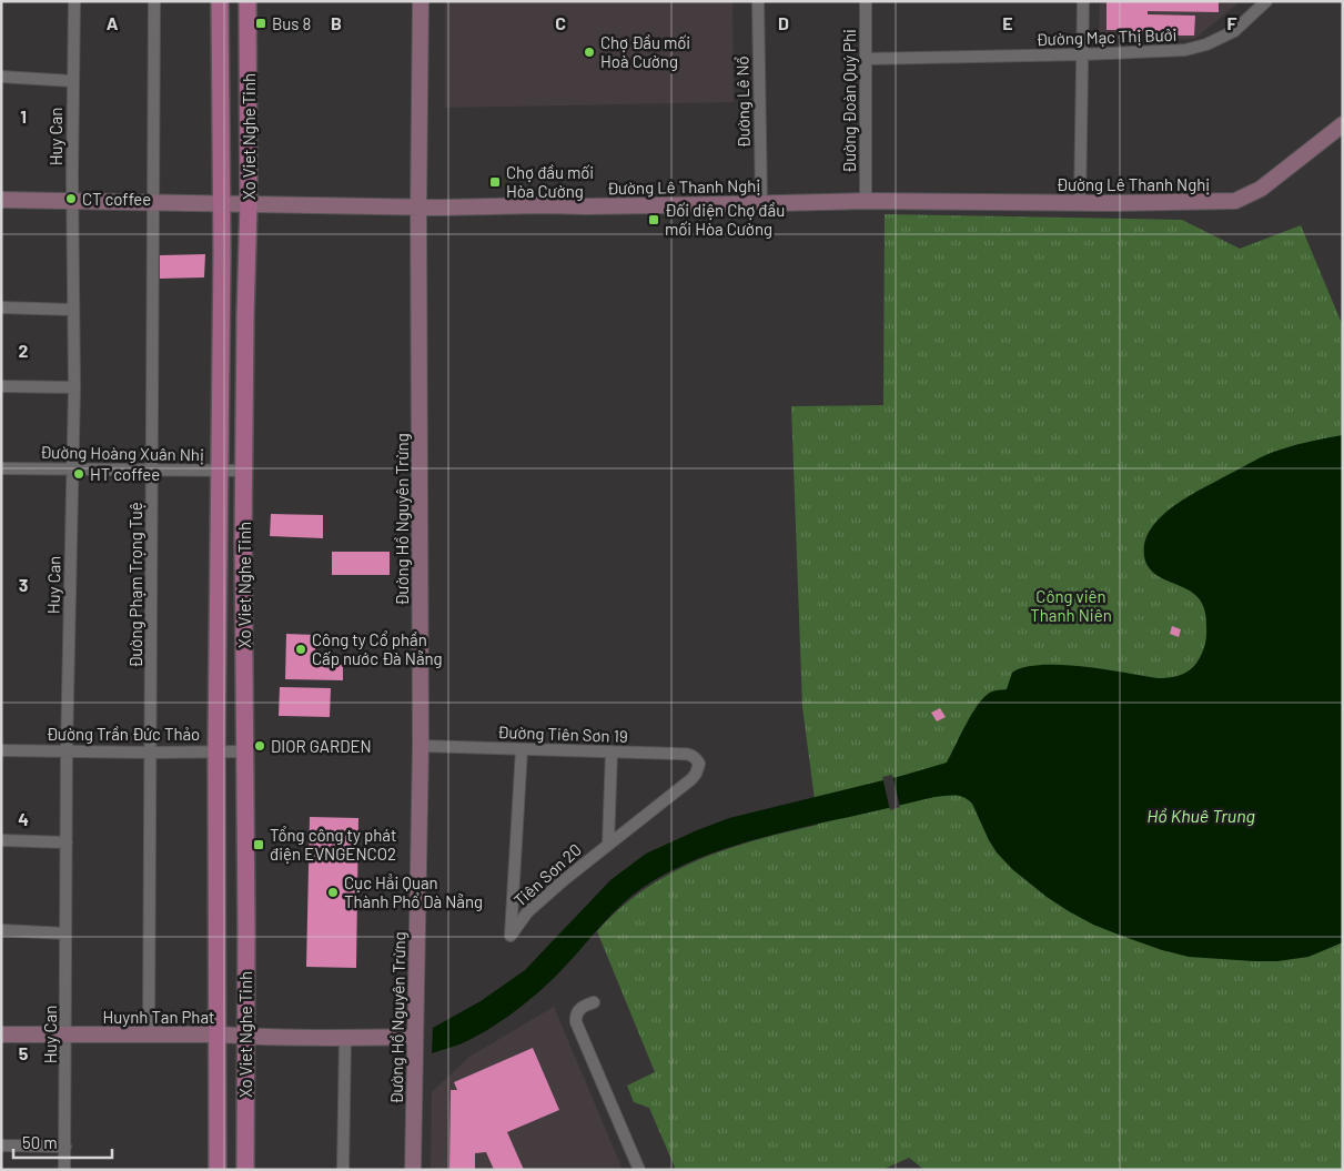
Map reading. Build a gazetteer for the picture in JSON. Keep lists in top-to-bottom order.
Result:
{
  "streets": {
    "main road": ["Xo Viet Nghe Tinh"],
    "street": [
      "Đường Mạc Thị Bưởi",
      "Đường Đoàn Quý Phi",
      "Đường Lê Nổ",
      "Huy Can",
      "Đường Lê Thanh Nghị",
      "Đường Hoàng Xuân Nhị",
      "Đường Hồ Nguyên Trừng",
      "Đường Phạm Trọng Tuệ",
      "Đường Trần Đức Thảo",
      "Đường Tiên Sơn 19",
      "Tiên Sơn 20",
      "Huynh Tan Phat"
    ]
  },
  "crossings": [
    ["Đường Mạc Thị Bưởi", "Đường Đoàn Quý Phi"],
    ["Đường Đoàn Quý Phi", "Đường Lê Thanh Nghị"],
    ["Đường Lê Nổ", "Đường Lê Thanh Nghị"],
    ["Huy Can", "Đường Lê Thanh Nghị"],
    ["Huy Can", "Đường Hoàng Xuân Nhị"],
    ["Huy Can", "Đường Trần Đức Thảo"],
    ["Huy Can", "Huynh Tan Phat"],
    ["Xo Viet Nghe Tinh", "Đường Lê Thanh Nghị"],
    ["Xo Viet Nghe Tinh", "Đường Hoàng Xuân Nhị"],
    ["Xo Viet Nghe Tinh", "Đường Trần Đức Thảo"],
    ["Xo Viet Nghe Tinh", "Huynh Tan Phat"],
    ["Đường Lê Thanh Nghị", "Đường Hồ Nguyên Trừng"],
    ["Đường Lê Thanh Nghị", "Đường Phạm Trọng Tuệ"],
    ["Đường Hoàng Xuân Nhị", "Đường Phạm Trọng Tuệ"],
    ["Đường Hồ Nguyên Trừng", "Đường Tiên Sơn 19"],
    ["Đường Hồ Nguyên Trừng", "Huynh Tan Phat"],
    ["Đường Phạm Trọng Tuệ", "Đường Trần Đức Thảo"],
    ["Đường Phạm Trọng Tuệ", "Huynh Tan Phat"],
    ["Đường Tiên Sơn 19", "Tiên Sơn 20"]
  ],
  "water": ["Hồ Khuê Trung"],
  "parks": ["Công viên Thanh Niên"],
  "places": {
    "transit": [
      "Bus 8",
      "Chợ đầu mối Hòa Cường",
      "Đối diện Chợ đầu mối Hòa Cường",
      "Tổng công ty phát điện EVNGENCO2"
    ],
    "other": [
      "Chợ Đầu mối Hoà Cường",
      "CT coffee",
      "HT coffee",
      "Công ty Cổ phần Cấp nước Đà Nẵng",
      "DIOR GARDEN",
      "Cục Hẳi Quan Thành Phổ Dà Nẵng"
    ]
  },
  "scale_bar": "50 m",
  "grid": {
    "columns": [
      "A",
      "B",
      "C",
      "D",
      "E",
      "F"
    ],
    "rows": [
      "1",
      "2",
      "3",
      "4",
      "5"
    ]
  }
}
